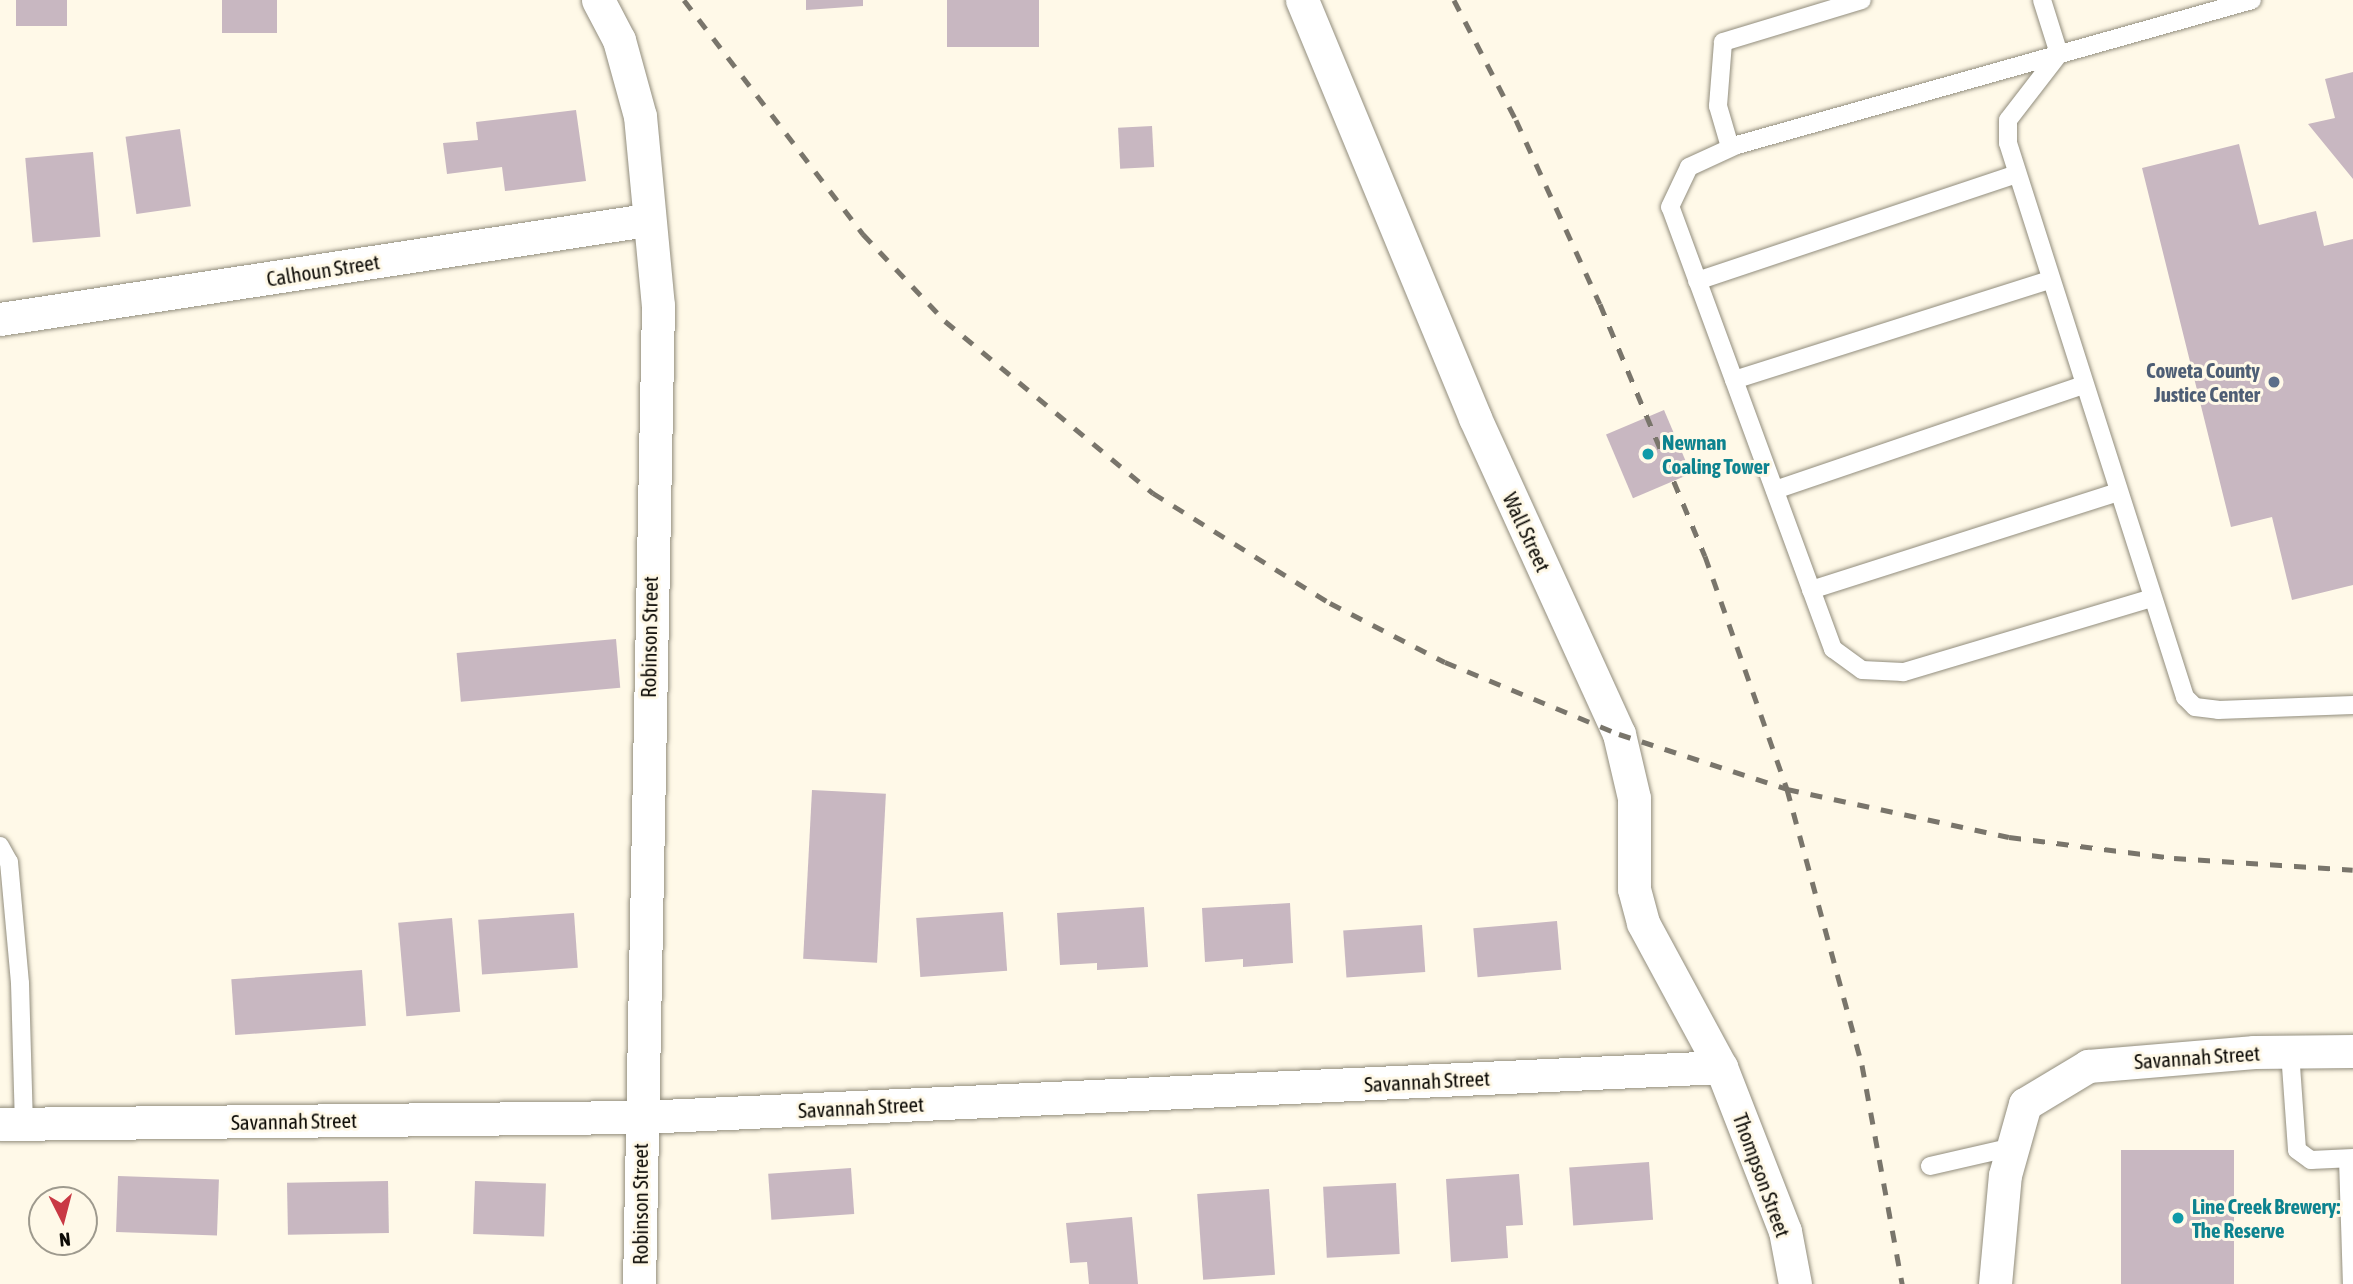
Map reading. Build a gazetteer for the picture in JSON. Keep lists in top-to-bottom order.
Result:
{
  "streets": {
    "street": [
      "Calhoun Street",
      "Wall Street",
      "Robinson Street",
      "Savannah Street",
      "Thompson Street"
    ]
  },
  "crossings": [
    ["Calhoun Street", "Robinson Street"],
    ["Wall Street", "Savannah Street"],
    ["Wall Street", "Thompson Street"],
    ["Robinson Street", "Savannah Street"],
    ["Savannah Street", "Thompson Street"]
  ],
  "places": ["Coweta County Justice Center", "Newnan Coaling Tower", "Line Creek Brewery: The Reserve"],
  "north": "bottom"
}
